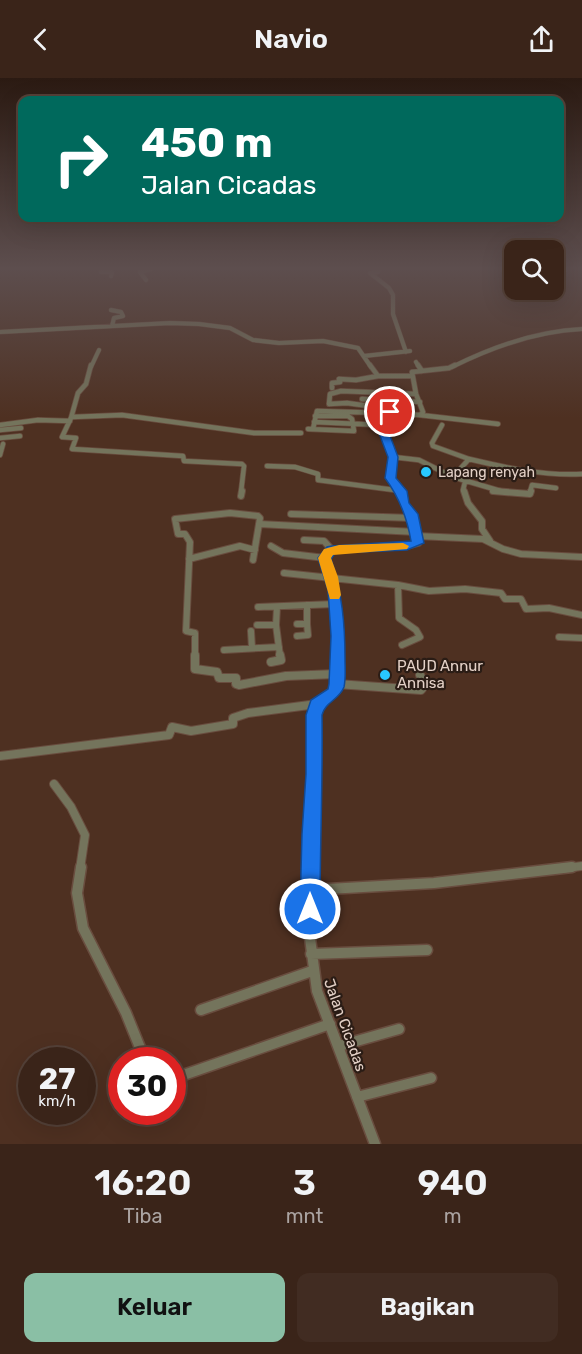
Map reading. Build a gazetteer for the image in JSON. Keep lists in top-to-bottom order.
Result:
{
  "streets": {
    "street": ["Jalan Cicadas"]
  },
  "places": ["Lapang renyah", "PAUD Annur Annisa"],
  "page": {
    "header": "Navio",
    "turn": ["450 m", "Jalan Cicadas"],
    "speed": "27 km/h",
    "limit": "30",
    "eta": [
      "16:20",
      "Tiba",
      "3",
      "mnt",
      "940",
      "m"
    ],
    "buttons": ["Keluar", "Bagikan"]
  }
}
